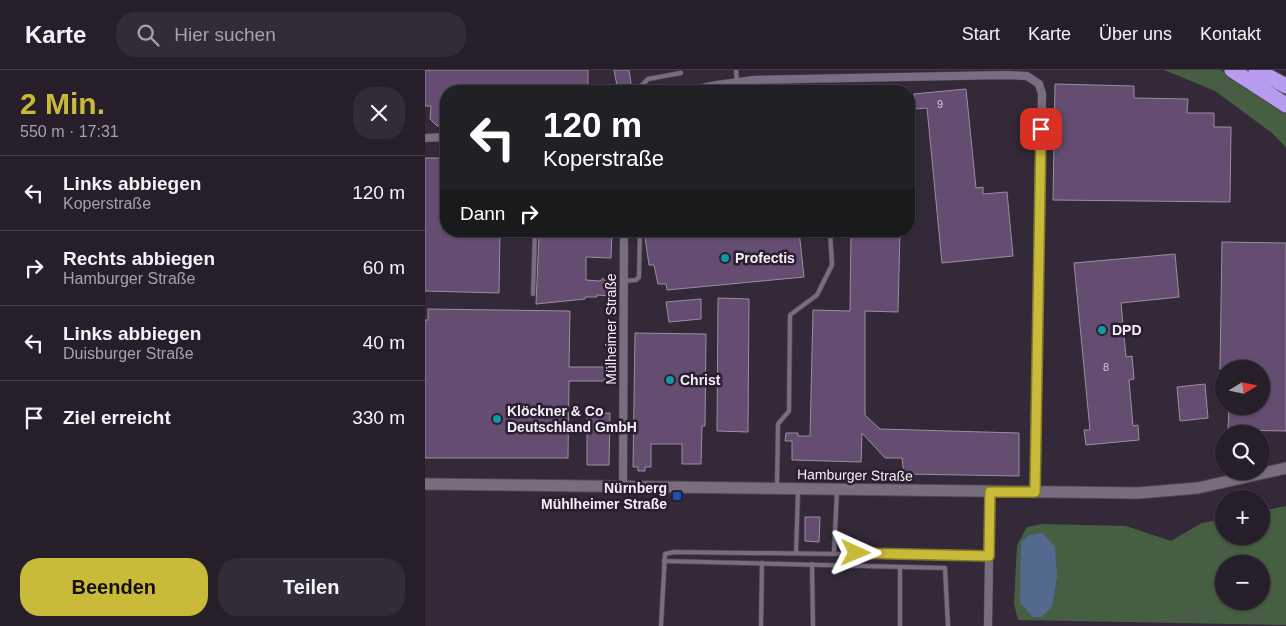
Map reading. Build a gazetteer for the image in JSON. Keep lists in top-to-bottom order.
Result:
{
  "streets": {
    "street": ["Mülheimer Straße", "Hamburger Straße"]
  },
  "crossings": [
    ["Mülheimer Straße", "Hamburger Straße"]
  ],
  "places": {
    "other": [
      "Profectis",
      "DPD",
      "Christ",
      "Klöckner & Co Deutschland GmbH"
    ],
    "transit": ["Nürnberg Mühlheimer Straße"]
  },
  "house_numbers": ["9", "8"],
  "north": "right",
  "page": {
    "header": "Karte",
    "search": "Hier suchen",
    "nav": [
      "Start",
      "Karte",
      "Über uns",
      "Kontakt"
    ],
    "heading": ["2 Min.", "550 m · 17:31"],
    "turn": ["120 m", "Koperstraße"],
    "list": [
      {
        "name": "Links abbiegen",
        "note": "Koperstraße",
        "value": "120 m"
      },
      {
        "name": "Rechts abbiegen",
        "note": "Hamburger Straße",
        "value": "60 m"
      },
      {
        "name": "Links abbiegen",
        "note": "Duisburger Straße",
        "value": "40 m"
      },
      {
        "name": "Ziel erreicht",
        "value": "330 m"
      }
    ],
    "then": "Dann",
    "map_buttons": ["+", "−"],
    "buttons": ["Beenden", "Teilen"]
  }
}
